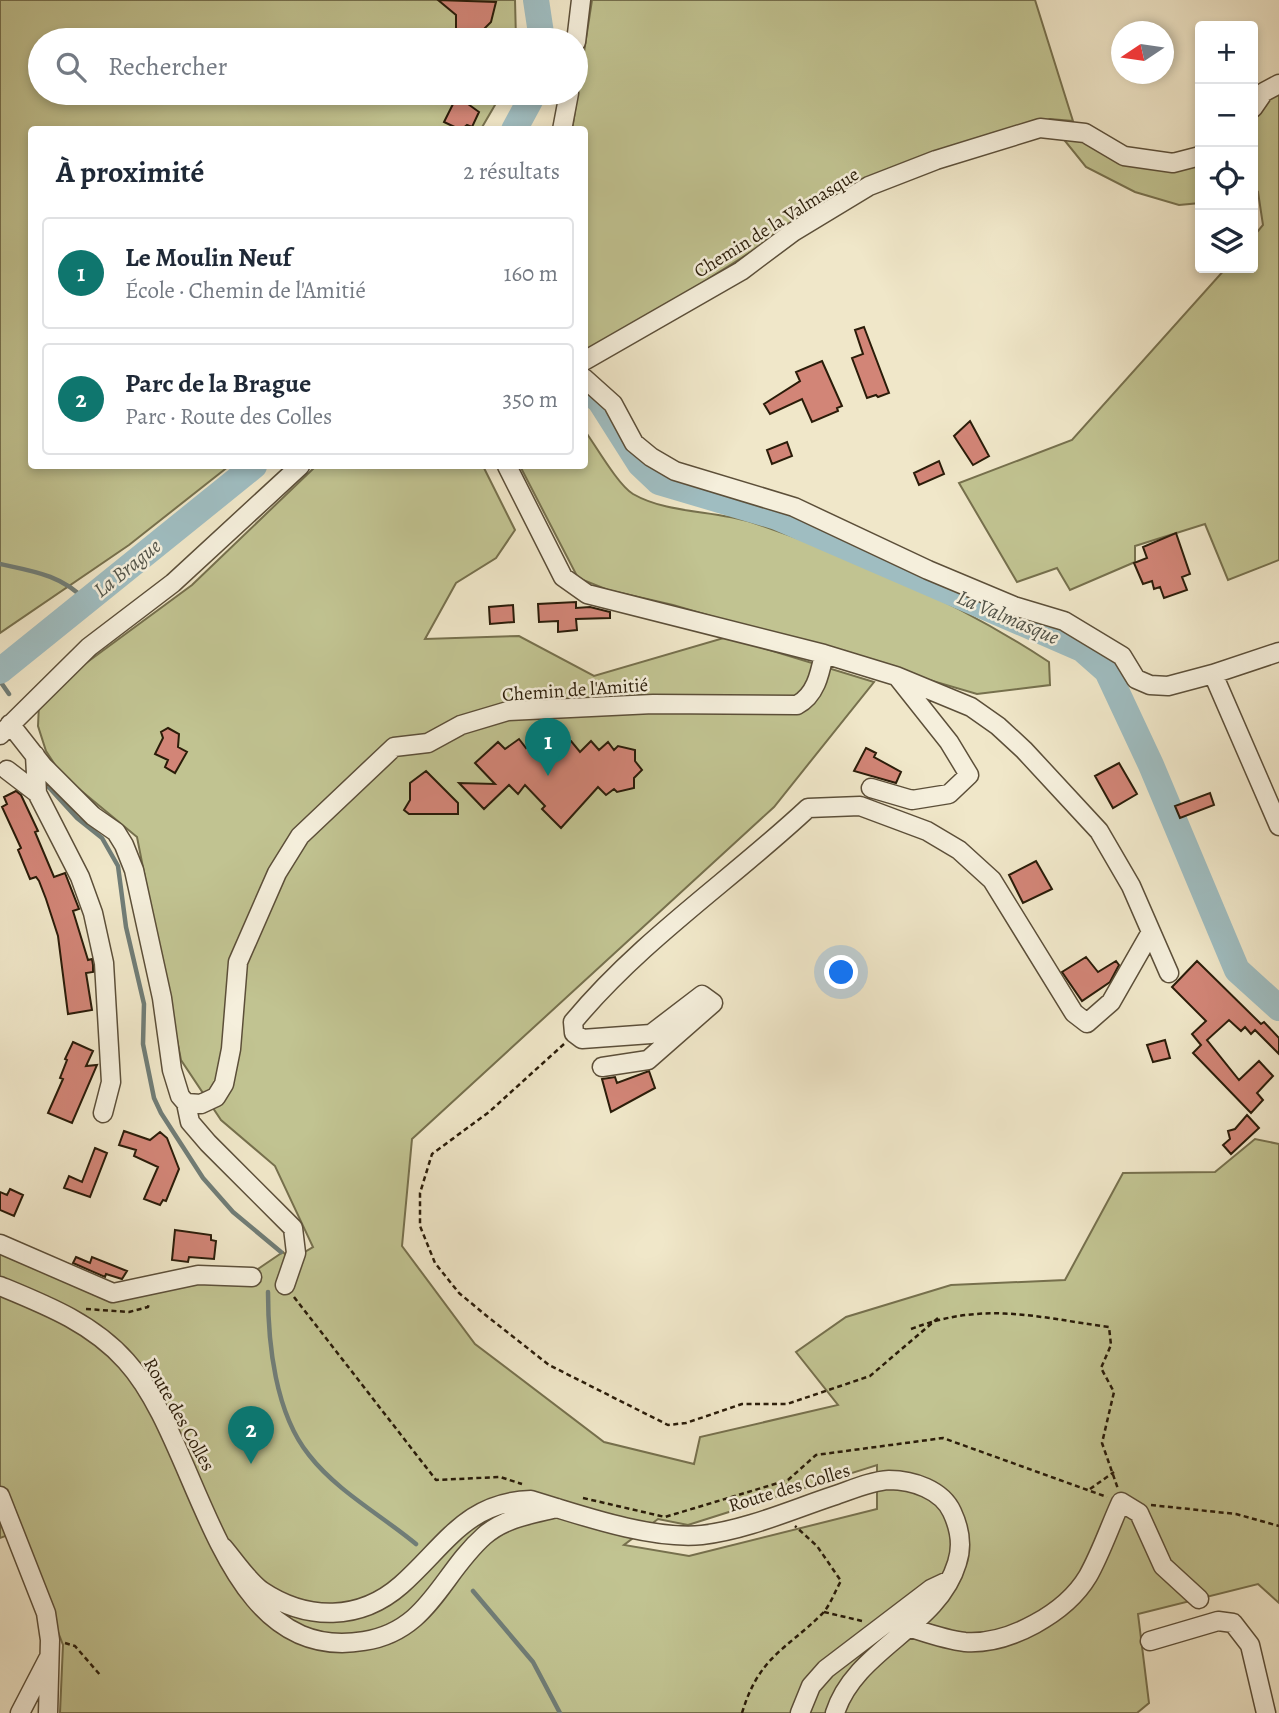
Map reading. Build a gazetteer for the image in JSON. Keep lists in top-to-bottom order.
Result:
{
  "streets": {
    "street": ["Chemin de la Valmasque", "Chemin de l'Amitié", "Route des Colles"]
  },
  "water": ["La Brague", "La Valmasque"],
  "north": "left",
  "page": {
    "map_buttons": ["+", "−"],
    "search": "Rechercher",
    "heading": ["À proximité", "2 résultats"],
    "list": [
      {
        "mark": "1",
        "name": "Le Moulin Neuf",
        "note": "École · Chemin de l'Amitié",
        "value": "160 m"
      },
      {
        "mark": "2",
        "name": "Parc de la Brague",
        "note": "Parc · Route des Colles",
        "value": "350 m"
      }
    ],
    "pins": ["1", "2"]
  }
}
